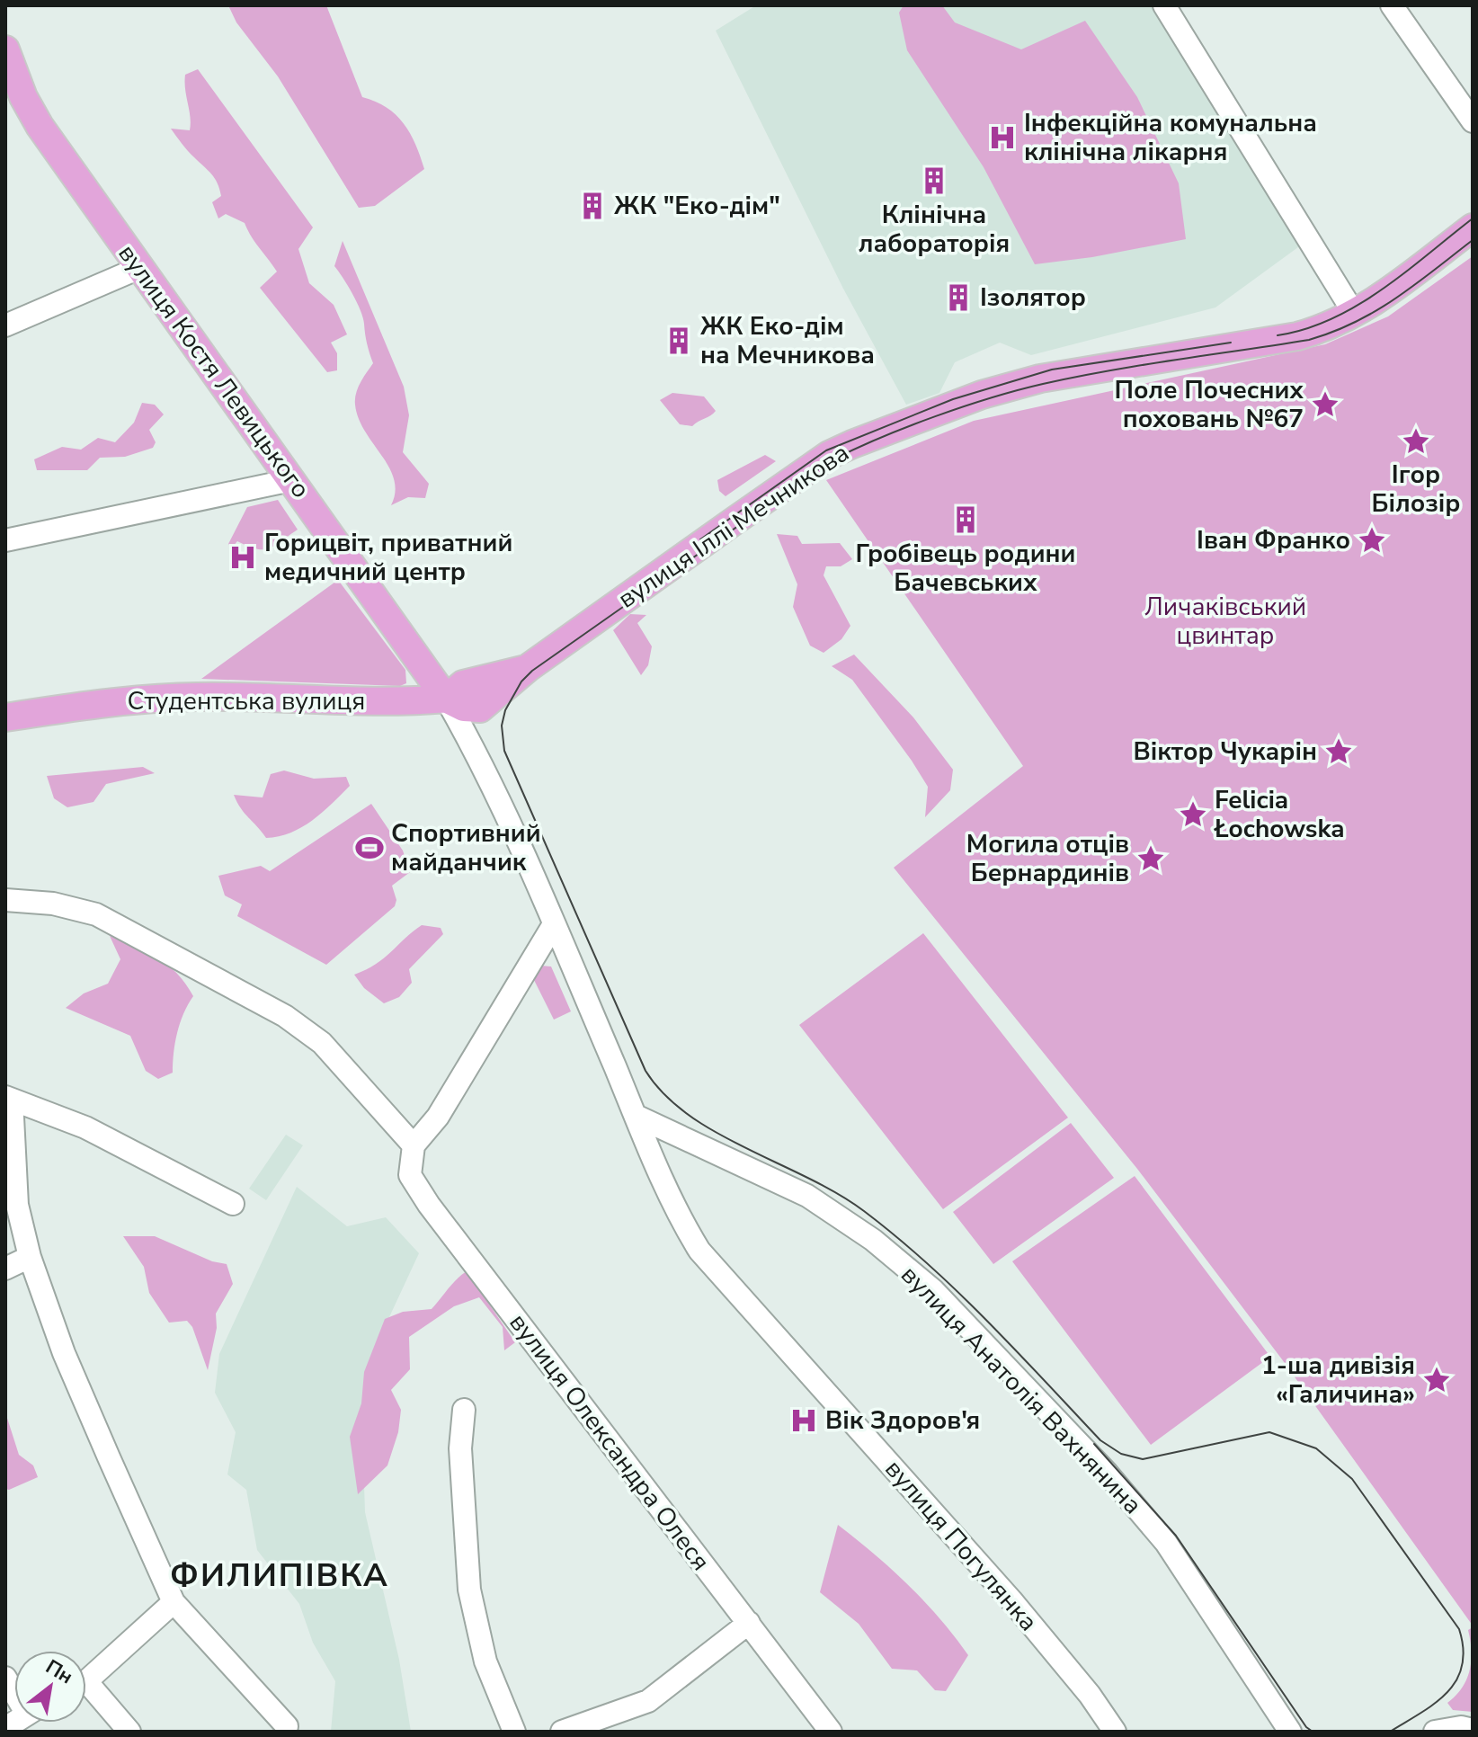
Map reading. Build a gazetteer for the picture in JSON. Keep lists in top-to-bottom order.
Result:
{
  "streets": {
    "main road": ["вулиця Костя Левицького", "вулиця Іллі Мечникова", "Студентська вулиця"],
    "street": ["вулиця Анатолія Вахнянина", "вулиця Олександра Олеся", "вулиця Погулянка"]
  },
  "crossings": [
    ["вулиця Костя Левицького", "вулиця Іллі Мечникова"],
    ["вулиця Костя Левицького", "Студентська вулиця"],
    ["вулиця Костя Левицького", "вулиця Анатолія Вахнянина"],
    ["вулиця Костя Левицького", "вулиця Погулянка"],
    ["вулиця Іллі Мечникова", "Студентська вулиця"],
    ["вулиця Анатолія Вахнянина", "вулиця Погулянка"]
  ],
  "districts": ["ФИЛИПІВКА"],
  "parks": ["Личаківський цвинтар"],
  "places": {
    "hospital": ["Інфекційна комунальна клінічна лікарня", "Горицвіт, приватний медичний центр", "Вік Здоров'я"],
    "building": [
      "Клінічна лабораторія",
      "ЖК \"Еко-дім\"",
      "Ізолятор",
      "ЖК Еко-дім на Мечникова",
      "Гробівець родини Бачевських"
    ],
    "place": [
      "Поле Почесних поховань №67",
      "Ігор Білозір",
      "Іван Франко",
      "Віктор Чукарін",
      "Felicia Łochowska",
      "Могила отців Бернардинів",
      "1-ша дивізія «Галичина»"
    ],
    "sports": ["Спортивний майданчик"]
  },
  "north": "top right"
}
